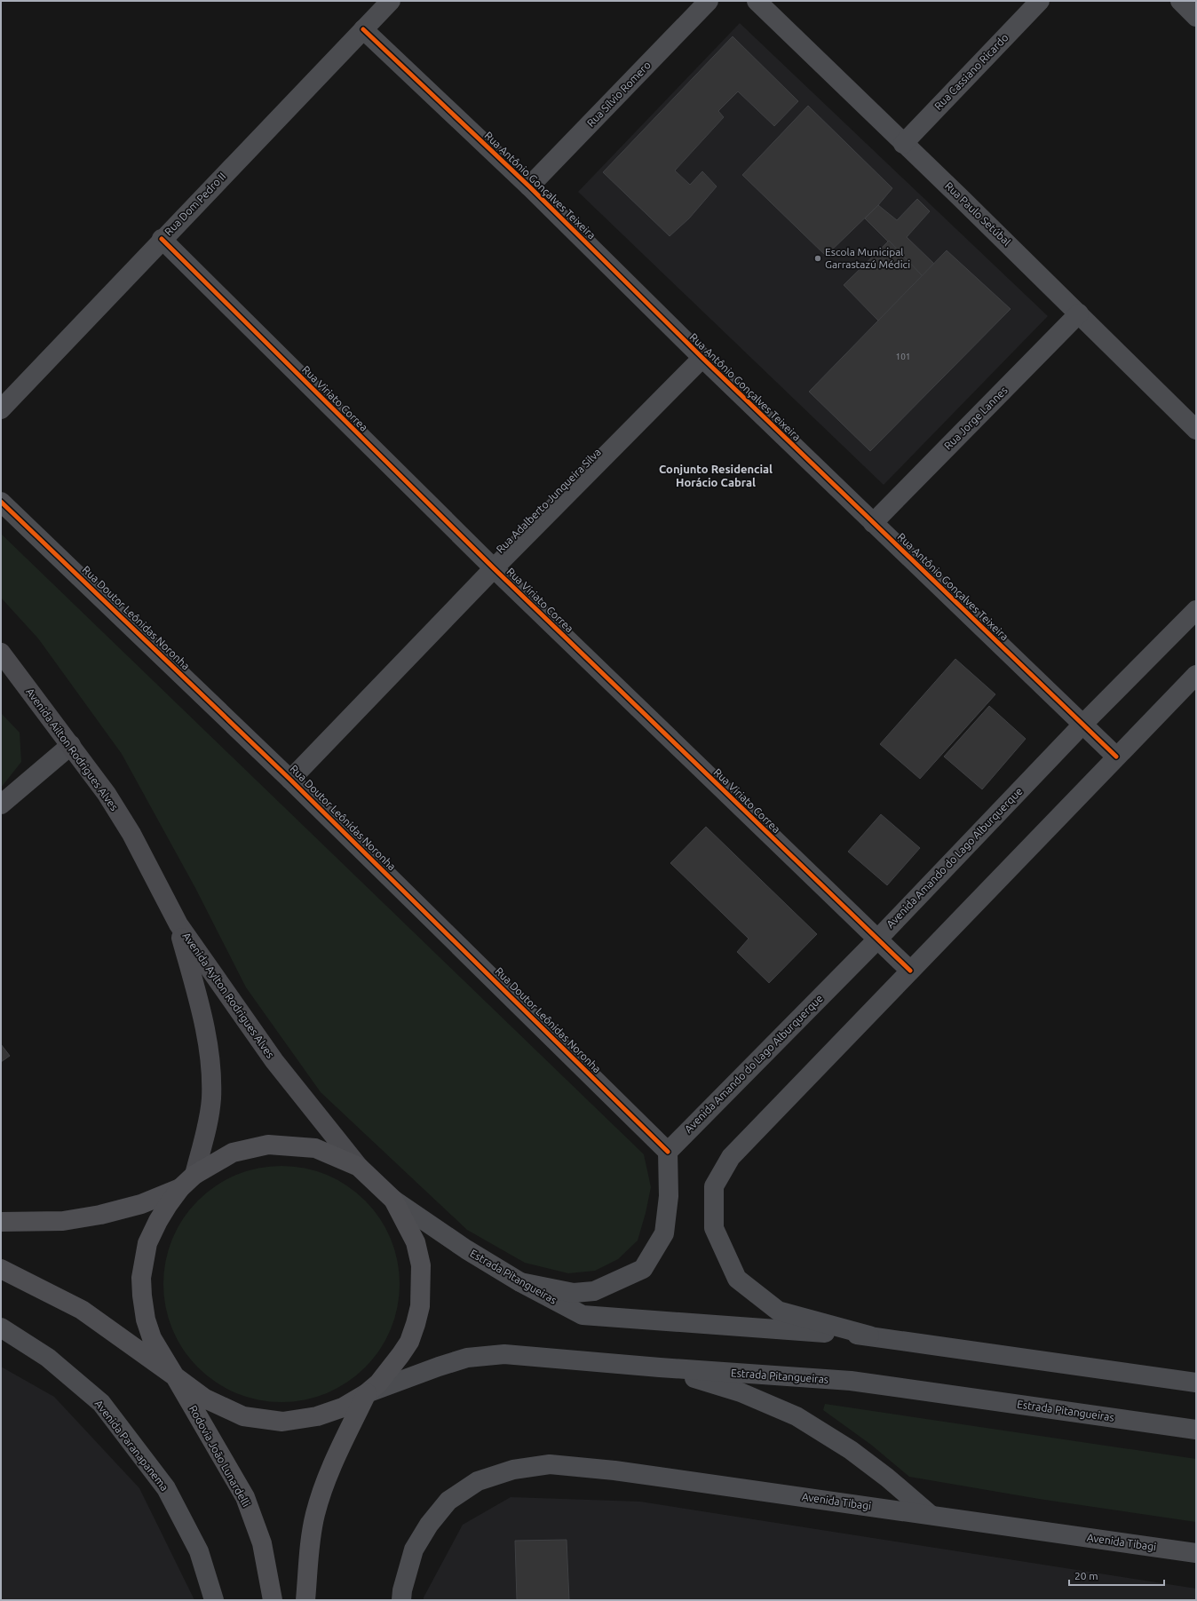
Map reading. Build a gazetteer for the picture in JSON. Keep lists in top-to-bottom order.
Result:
{
  "streets": {
    "highway": ["Rodovia João Lunardelli"],
    "main road": ["Avenida Ailton Rodrigues Alves", "Avenida Aylton Rodrigues Alves"],
    "street": [
      "Rua Cassiano Ricardo",
      "Rua Sílvio Romero",
      "Rua Antônio Gonçalves Teixeira",
      "Rua Dom Pedro II",
      "Rua Paulo Setúbal",
      "Rua Viriato Correa",
      "Rua Jorge Lannes",
      "Rua Adalberto Junqueira Silva",
      "Rua Doutor Leônidas Noronha",
      "Avenida Amando do Lago Alburquerque",
      "Estrada Pitangueiras",
      "Avenida Paranapanema",
      "Avenida Tibagi"
    ]
  },
  "crossings": [
    ["Rua Cassiano Ricardo", "Rua Paulo Setúbal"],
    ["Rua Sílvio Romero", "Rua Antônio Gonçalves Teixeira"],
    ["Rua Antônio Gonçalves Teixeira", "Rua Dom Pedro II"],
    ["Rua Antônio Gonçalves Teixeira", "Rua Jorge Lannes"],
    ["Rua Antônio Gonçalves Teixeira", "Rua Adalberto Junqueira Silva"],
    ["Rua Antônio Gonçalves Teixeira", "Avenida Amando do Lago Alburquerque"],
    ["Rua Dom Pedro II", "Rua Viriato Correa"],
    ["Rua Paulo Setúbal", "Rua Jorge Lannes"],
    ["Rua Viriato Correa", "Rua Adalberto Junqueira Silva"],
    ["Rua Viriato Correa", "Avenida Amando do Lago Alburquerque"],
    ["Rua Adalberto Junqueira Silva", "Rua Doutor Leônidas Noronha"],
    ["Rua Doutor Leônidas Noronha", "Avenida Amando do Lago Alburquerque"],
    ["Avenida Ailton Rodrigues Alves", "Avenida Aylton Rodrigues Alves"]
  ],
  "districts": ["Conjunto Residencial Horácio Cabral"],
  "places": ["Escola Municipal Garrastazú Médici"],
  "house_numbers": ["101"],
  "scale_bar": "20 m"
}
